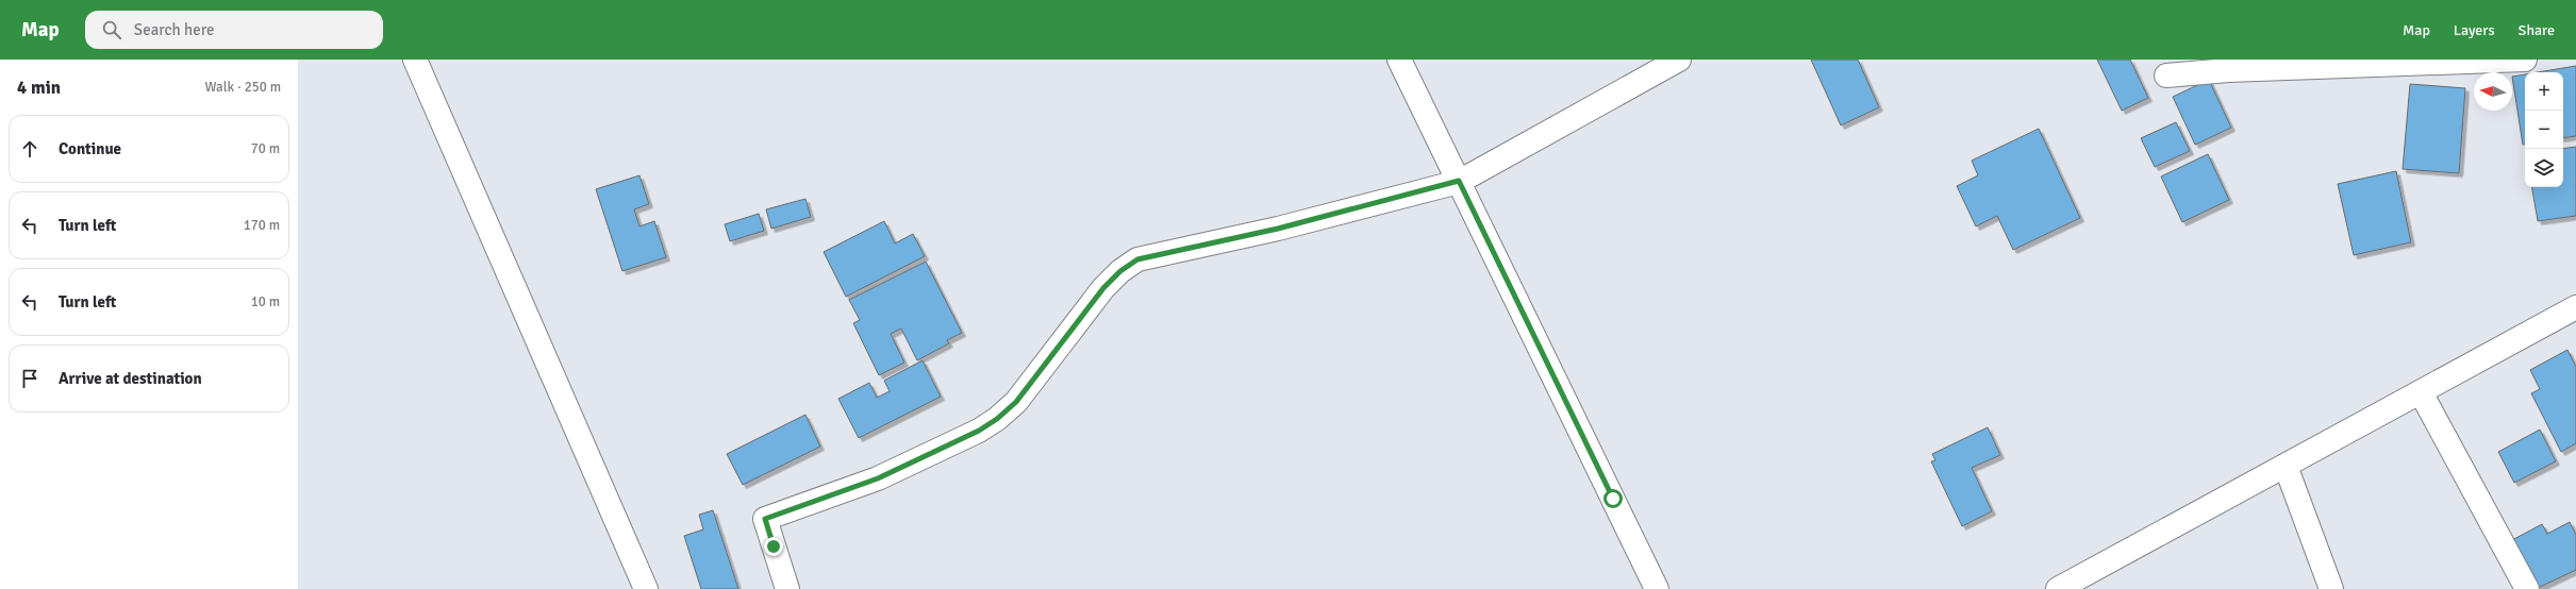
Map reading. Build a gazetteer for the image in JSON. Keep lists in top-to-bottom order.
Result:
{
  "north": "left",
  "page": {
    "header": "Map",
    "search": "Search here",
    "nav": ["Map", "Layers", "Share"],
    "heading": ["4 min", "Walk · 250 m"],
    "map_buttons": ["+", "−"],
    "list": [
      ["Continue", "70 m"],
      ["Turn left", "170 m"],
      ["Turn left", "10 m"],
      "Arrive at destination"
    ]
  }
}
